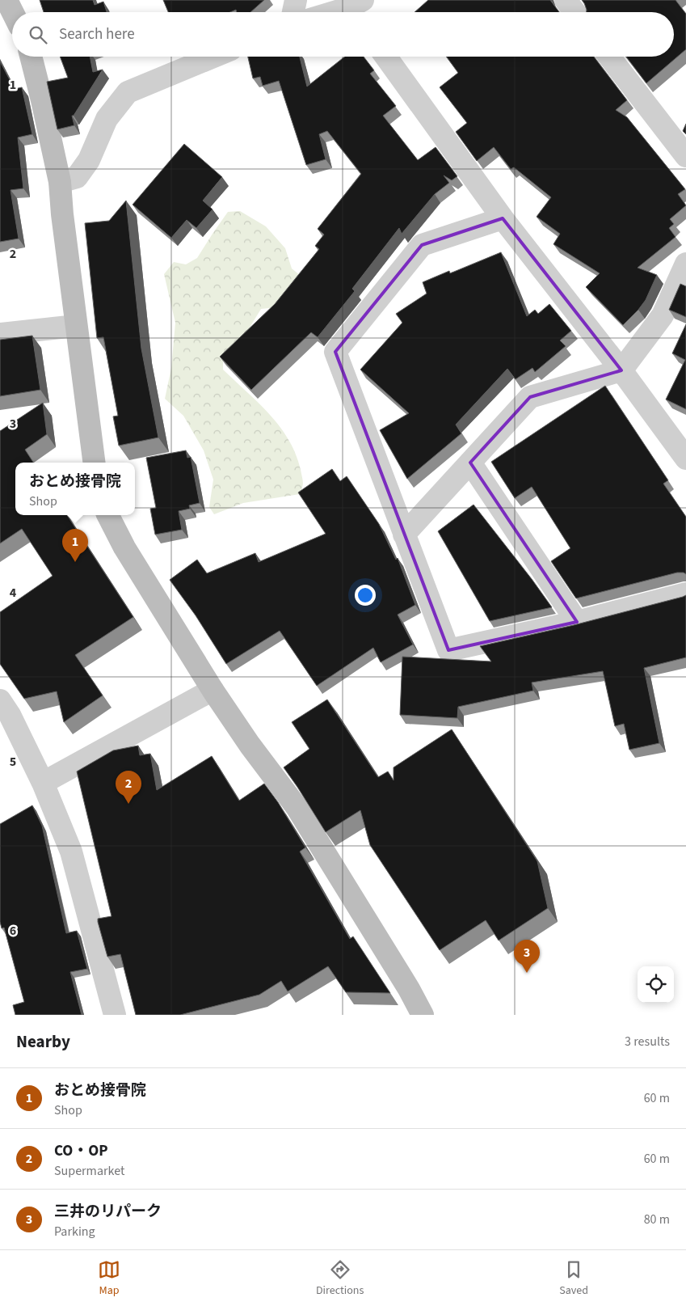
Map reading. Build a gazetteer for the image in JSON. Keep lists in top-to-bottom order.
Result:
{
  "page": {
    "search": "Search here",
    "popup": ["おとめ接骨院", "Shop"],
    "pins": ["1", "2", "3"],
    "heading": ["Nearby", "3 results"],
    "list": [
      {
        "mark": "1",
        "name": "おとめ接骨院",
        "note": "Shop",
        "value": "60 m"
      },
      {
        "mark": "2",
        "name": "CO・OP",
        "note": "Supermarket",
        "value": "60 m"
      },
      {
        "mark": "3",
        "name": "三井のリパーク",
        "note": "Parking",
        "value": "80 m"
      }
    ],
    "nav": ["Map", "Directions", "Saved"]
  },
  "grid": {
    "rows": [
      "1",
      "2",
      "3",
      "4",
      "5",
      "6"
    ]
  }
}
